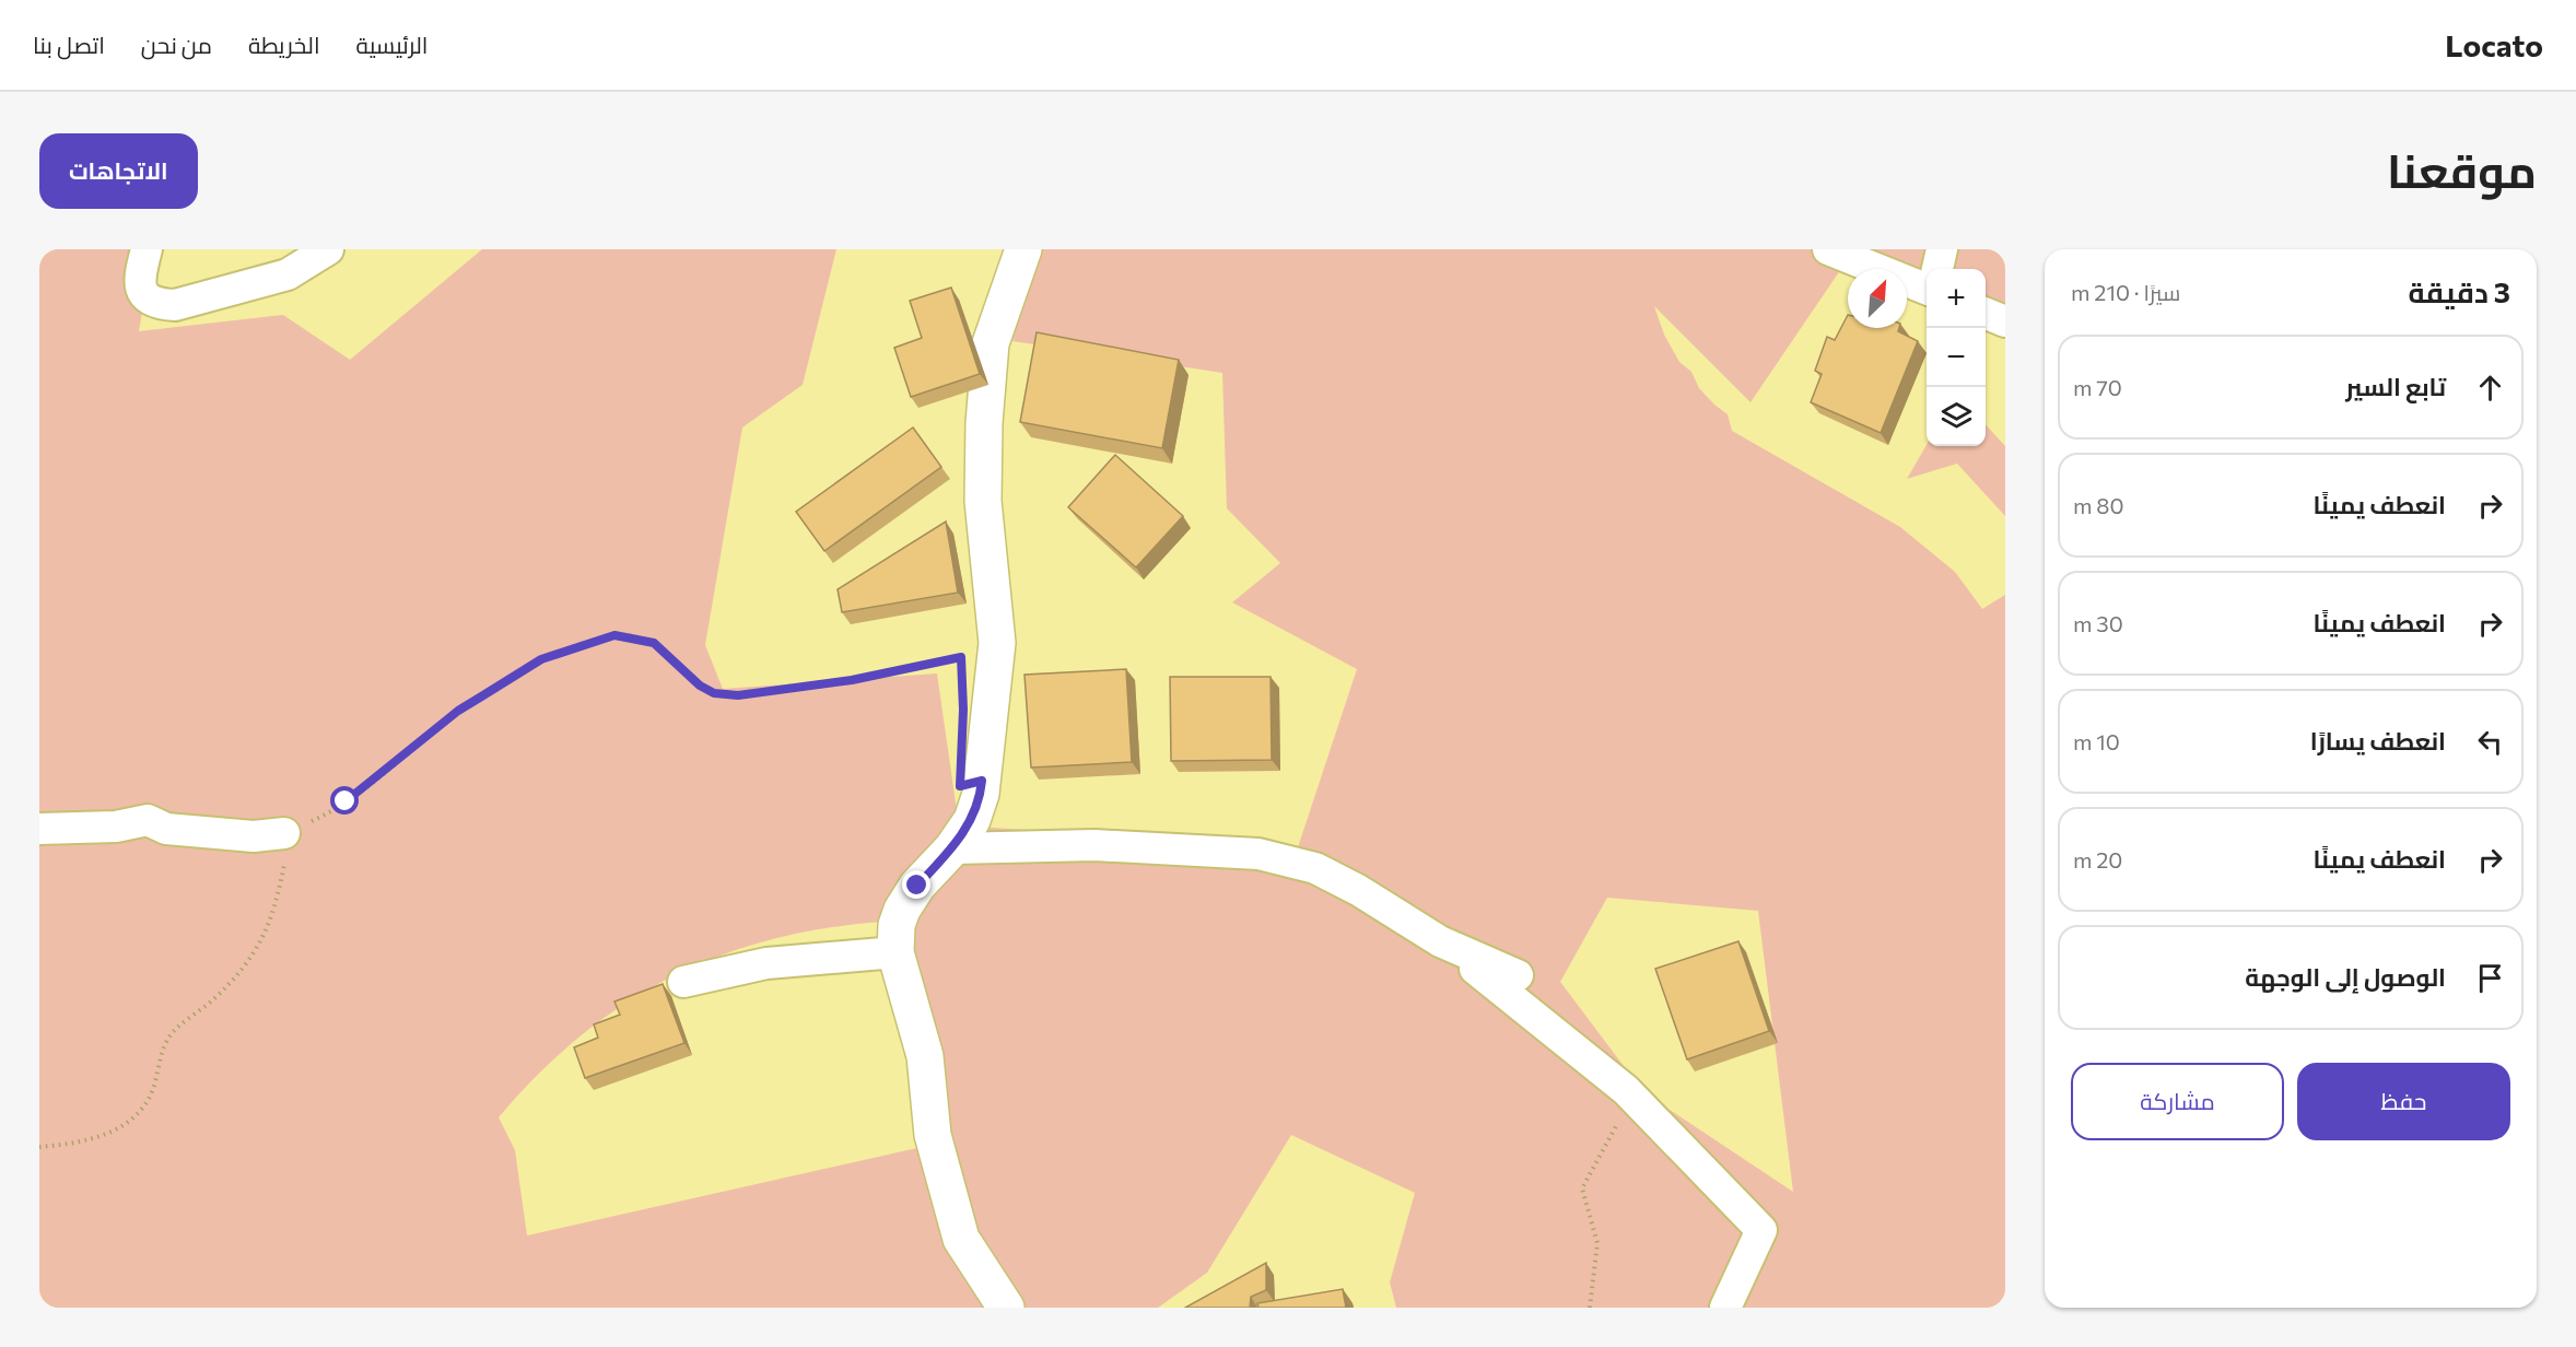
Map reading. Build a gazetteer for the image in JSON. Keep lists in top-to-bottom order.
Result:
{
  "north": "top right",
  "page": {
    "header": "Locato",
    "nav": [
      "الرئيسية",
      "الخريطة",
      "من نحن",
      "اتصل بنا"
    ],
    "title": "موقعنا",
    "buttons": [
      "الاتجاهات",
      ["حفظ", "مشاركة"]
    ],
    "heading": ["3 دقيقة", "سيرًا · 210 m"],
    "map_buttons": ["+", "−"],
    "list": [
      ["تابع السير", "70 m"],
      ["انعطف يمينًا", "80 m"],
      ["انعطف يمينًا", "30 m"],
      ["انعطف يسارًا", "10 m"],
      ["انعطف يمينًا", "20 m"],
      "الوصول إلى الوجهة"
    ]
  }
}
